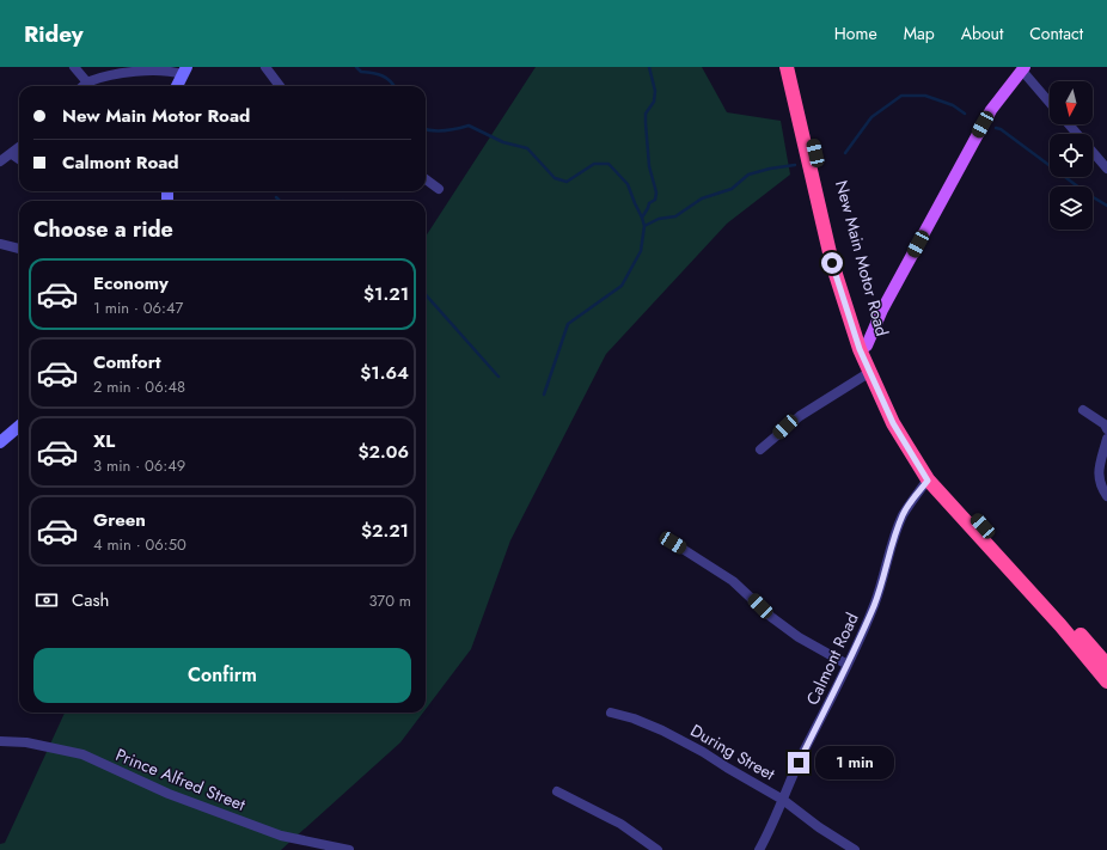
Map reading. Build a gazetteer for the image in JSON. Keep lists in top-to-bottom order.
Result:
{
  "streets": {
    "highway": ["New Main Motor Road"],
    "street": ["Calmont Road", "During Street", "Prince Alfred Street"]
  },
  "crossings": [
    ["New Main Motor Road", "Calmont Road"],
    ["Calmont Road", "During Street"]
  ],
  "north": "bottom",
  "page": {
    "header": "Ridey",
    "nav": [
      "Home",
      "Map",
      "About",
      "Contact"
    ],
    "banner": ["New Main Motor Road", "Calmont Road"],
    "heading": "Choose a ride",
    "list": [
      {
        "name": "Economy",
        "note": "1 min · 06:47",
        "value": "$1.21"
      },
      {
        "name": "Comfort",
        "note": "2 min · 06:48",
        "value": "$1.64"
      },
      {
        "name": "XL",
        "note": "3 min · 06:49",
        "value": "$2.06"
      },
      {
        "name": "Green",
        "note": "4 min · 06:50",
        "value": "$2.21"
      }
    ],
    "pay": ["Cash", "370 m"],
    "buttons": "Confirm",
    "bubble": "1 min"
  }
}
